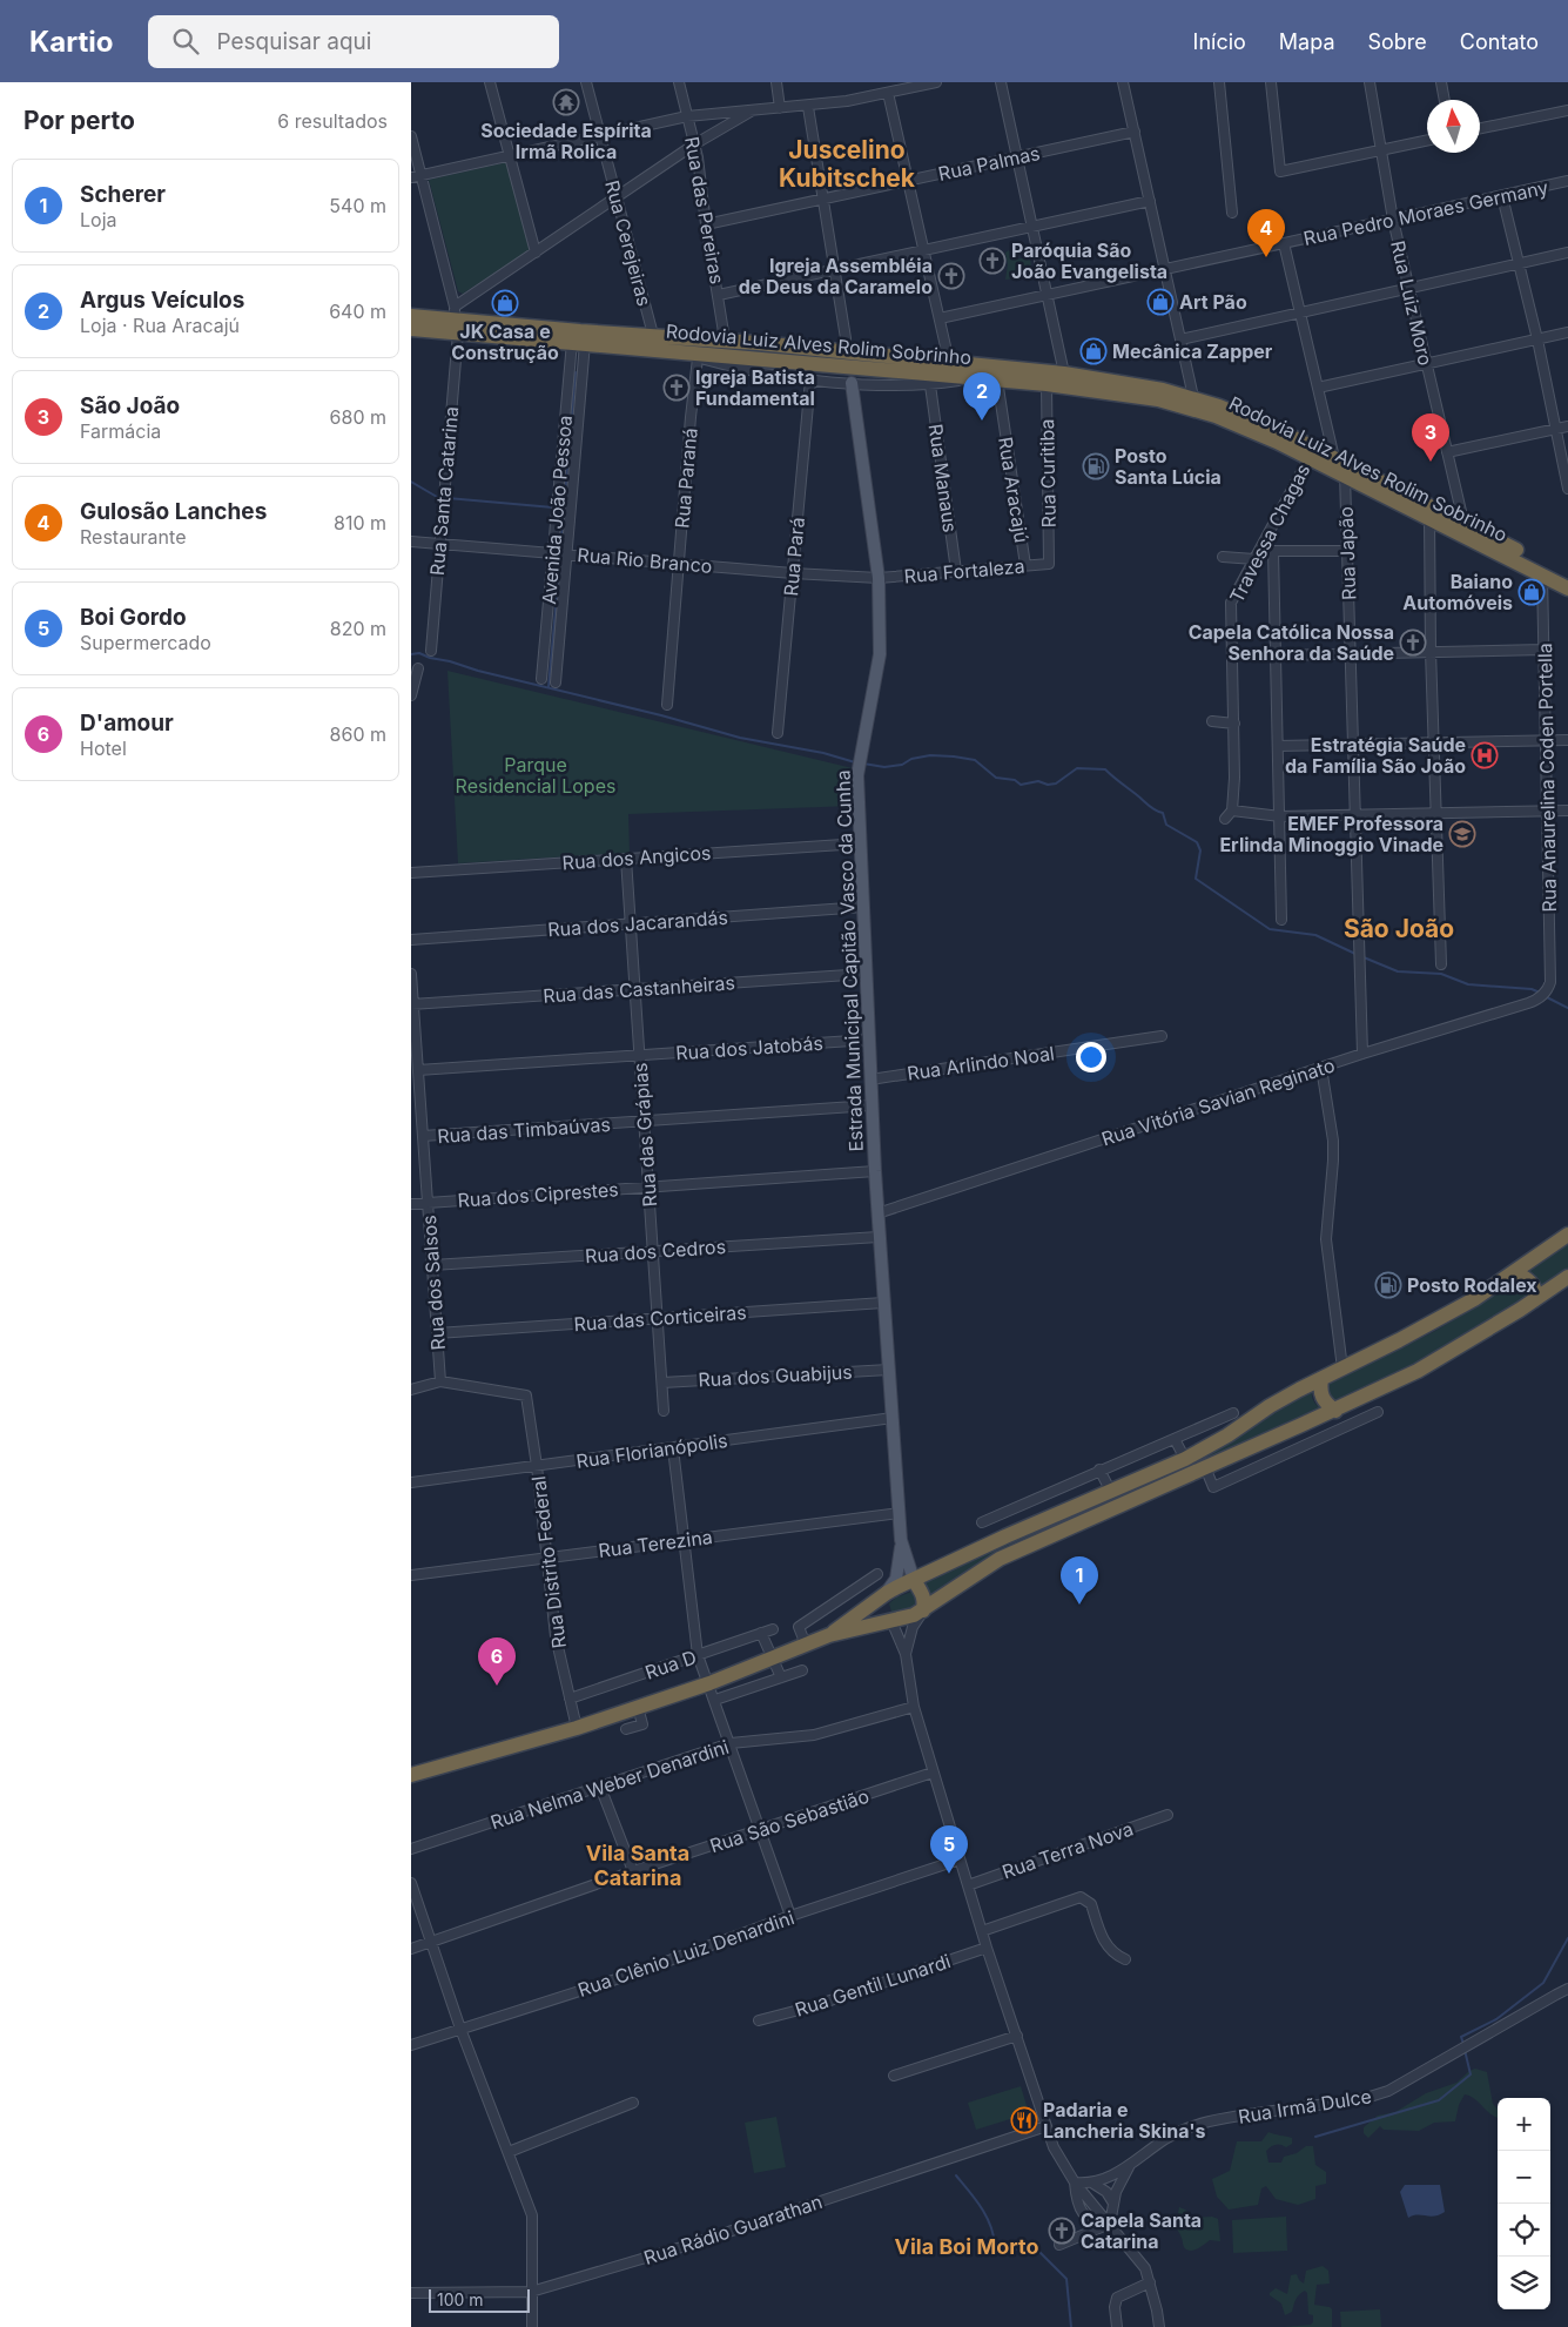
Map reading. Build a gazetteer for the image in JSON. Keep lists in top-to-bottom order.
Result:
{
  "streets": {
    "highway": ["Rodovia Luiz Alves Rolim Sobrinho"],
    "main road": ["Estrada Municipal Capitão Vasco da Cunha"],
    "street": [
      "Rua Palmas",
      "Rua das Pereiras",
      "Rua Pedro Moraes Germany",
      "Rua Cerejeiras",
      "Rua Luiz Moro",
      "Rua Curitiba",
      "Rua Paraná",
      "Rua Manaus",
      "Rua Aracajú",
      "Rua Santa Catarina",
      "Avenida João Pessoa",
      "Travessa Chagas",
      "Rua Japão",
      "Rua Pará",
      "Rua Rio Branco",
      "Rua Fortaleza",
      "Rua Anaurelina Coden Portella",
      "Rua dos Angicos",
      "Rua dos Jacarandás",
      "Rua das Castanheiras",
      "Rua dos Jatobás",
      "Rua Arlindo Noal",
      "Rua Vitória Savian Reginato",
      "Rua das Timbaúvas",
      "Rua das Grápias",
      "Rua dos Ciprestes",
      "Rua dos Cedros",
      "Rua dos Salsos",
      "Rua das Corticeiras",
      "Rua dos Guabijus",
      "Rua Florianópolis",
      "Rua Terezina",
      "Rua Distrito Federal",
      "Rua D",
      "Rua Nelma Weber Denardini",
      "Rua São Sebastião",
      "Rua Terra Nova",
      "Rua Clênio Luiz Denardini",
      "Rua Gentil Lunardi",
      "Rua Irmã Dulce",
      "Rua Rádio Guarathan"
    ]
  },
  "crossings": [
    ["Rua Palmas", "Rua das Pereiras"],
    ["Rua das Pereiras", "Rodovia Luiz Alves Rolim Sobrinho"],
    ["Rua Pedro Moraes Germany", "Rua Luiz Moro"],
    ["Rua Cerejeiras", "Rodovia Luiz Alves Rolim Sobrinho"],
    ["Rua Luiz Moro", "Rodovia Luiz Alves Rolim Sobrinho"],
    ["Rodovia Luiz Alves Rolim Sobrinho", "Rua Curitiba"],
    ["Rodovia Luiz Alves Rolim Sobrinho", "Rua Paraná"],
    ["Rodovia Luiz Alves Rolim Sobrinho", "Rua Aracajú"],
    ["Rodovia Luiz Alves Rolim Sobrinho", "Rua Santa Catarina"],
    ["Rodovia Luiz Alves Rolim Sobrinho", "Avenida João Pessoa"],
    ["Rodovia Luiz Alves Rolim Sobrinho", "Travessa Chagas"],
    ["Rodovia Luiz Alves Rolim Sobrinho", "Rua Japão"],
    ["Rodovia Luiz Alves Rolim Sobrinho", "Rua Anaurelina Coden Portella"],
    ["Rua Curitiba", "Rua Fortaleza"],
    ["Rua Paraná", "Rua Rio Branco"],
    ["Rua Manaus", "Rua Fortaleza"],
    ["Rua Aracajú", "Rua Fortaleza"],
    ["Rua Santa Catarina", "Rua Rio Branco"],
    ["Avenida João Pessoa", "Rua Rio Branco"],
    ["Rua Japão", "Rua Vitória Savian Reginato"],
    ["Rua Pará", "Rua Rio Branco"],
    ["Rua Rio Branco", "Rua Fortaleza"],
    ["Rua Rio Branco", "Estrada Municipal Capitão Vasco da Cunha"],
    ["Rua Fortaleza", "Estrada Municipal Capitão Vasco da Cunha"],
    ["Rua Anaurelina Coden Portella", "Rua Vitória Savian Reginato"],
    ["Rua dos Angicos", "Estrada Municipal Capitão Vasco da Cunha"],
    ["Rua dos Angicos", "Rua das Grápias"],
    ["Rua dos Jacarandás", "Estrada Municipal Capitão Vasco da Cunha"],
    ["Rua dos Jacarandás", "Rua das Grápias"],
    ["Estrada Municipal Capitão Vasco da Cunha", "Rua das Castanheiras"],
    ["Estrada Municipal Capitão Vasco da Cunha", "Rua dos Jatobás"],
    ["Estrada Municipal Capitão Vasco da Cunha", "Rua Arlindo Noal"],
    ["Estrada Municipal Capitão Vasco da Cunha", "Rua Vitória Savian Reginato"],
    ["Estrada Municipal Capitão Vasco da Cunha", "Rua das Timbaúvas"],
    ["Estrada Municipal Capitão Vasco da Cunha", "Rua dos Ciprestes"],
    ["Estrada Municipal Capitão Vasco da Cunha", "Rua dos Cedros"],
    ["Estrada Municipal Capitão Vasco da Cunha", "Rua das Corticeiras"],
    ["Estrada Municipal Capitão Vasco da Cunha", "Rua dos Guabijus"],
    ["Estrada Municipal Capitão Vasco da Cunha", "Rua Florianópolis"],
    ["Estrada Municipal Capitão Vasco da Cunha", "Rua Terezina"],
    ["Rua das Castanheiras", "Rua das Grápias"],
    ["Rua das Castanheiras", "Rua dos Salsos"],
    ["Rua dos Jatobás", "Rua das Grápias"],
    ["Rua dos Jatobás", "Rua dos Salsos"],
    ["Rua das Timbaúvas", "Rua das Grápias"],
    ["Rua das Timbaúvas", "Rua dos Salsos"],
    ["Rua das Grápias", "Rua dos Ciprestes"],
    ["Rua das Grápias", "Rua dos Cedros"],
    ["Rua das Grápias", "Rua das Corticeiras"],
    ["Rua das Grápias", "Rua dos Guabijus"],
    ["Rua dos Ciprestes", "Rua dos Salsos"],
    ["Rua dos Cedros", "Rua dos Salsos"],
    ["Rua dos Salsos", "Rua das Corticeiras"],
    ["Rua dos Salsos", "Rua Distrito Federal"],
    ["Rua Florianópolis", "Rua Distrito Federal"],
    ["Rua Terezina", "Rua Distrito Federal"],
    ["Rua Distrito Federal", "Rua D"]
  ],
  "districts": [
    "Juscelino Kubitschek",
    "São João",
    "Vila Santa Catarina",
    "Vila Boi Morto"
  ],
  "parks": ["Parque Residencial Lopes"],
  "places": {
    "temple": ["Sociedade Espírita Irmã Rolica"],
    "church": [
      "Paróquia São João Evangelista",
      "Igreja Assembléia de Deus da Caramelo",
      "Igreja Batista Fundamental",
      "Capela Católica Nossa Senhora da Saúde",
      "Capela Santa Catarina"
    ],
    "shop": [
      "Art Pão",
      "JK Casa e Construção",
      "Mecânica Zapper",
      "Baiano Automóveis"
    ],
    "fuel station": ["Posto Santa Lúcia", "Posto Rodalex"],
    "hospital": ["Estratégia Saúde da Família São João"],
    "school or university": ["EMEF Professora Erlinda Minoggio Vinade"],
    "restaurant": ["Padaria e Lancheria Skina's"]
  },
  "scale_bar": "100 m",
  "north": "top",
  "page": {
    "header": "Kartio",
    "search": "Pesquisar aqui",
    "nav": [
      "Início",
      "Mapa",
      "Sobre",
      "Contato"
    ],
    "heading": ["Por perto", "6 resultados"],
    "list": [
      {
        "mark": "1",
        "name": "Scherer",
        "note": "Loja",
        "value": "540 m"
      },
      {
        "mark": "2",
        "name": "Argus Veículos",
        "note": "Loja · Rua Aracajú",
        "value": "640 m"
      },
      {
        "mark": "3",
        "name": "São João",
        "note": "Farmácia",
        "value": "680 m"
      },
      {
        "mark": "4",
        "name": "Gulosão Lanches",
        "note": "Restaurante",
        "value": "810 m"
      },
      {
        "mark": "5",
        "name": "Boi Gordo",
        "note": "Supermercado",
        "value": "820 m"
      },
      {
        "mark": "6",
        "name": "D'amour",
        "note": "Hotel",
        "value": "860 m"
      }
    ],
    "pins": [
      "4",
      "2",
      "3",
      "1",
      "6",
      "5"
    ],
    "map_buttons": ["+", "−"],
    "scale": "100 m"
  }
}
